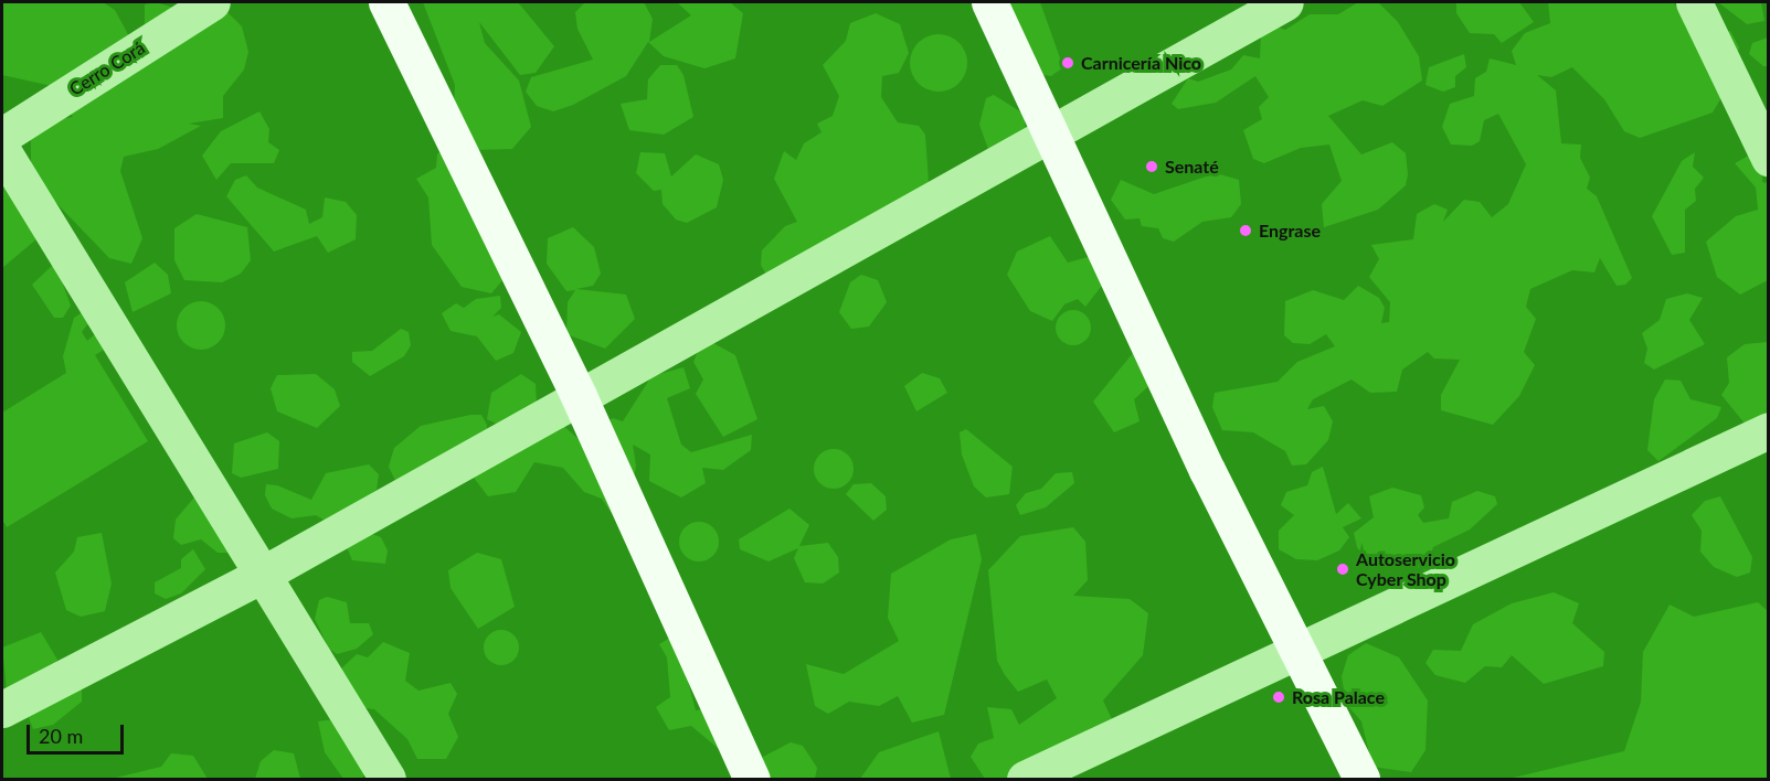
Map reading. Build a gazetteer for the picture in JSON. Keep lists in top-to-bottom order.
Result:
{
  "streets": {
    "street": ["Cerro Corá"]
  },
  "places": [
    "Carnicería Nico",
    "Senaté",
    "Engrase",
    "Autoservicio Cyber Shop",
    "Rosa Palace"
  ],
  "scale_bar": "20 m"
}
